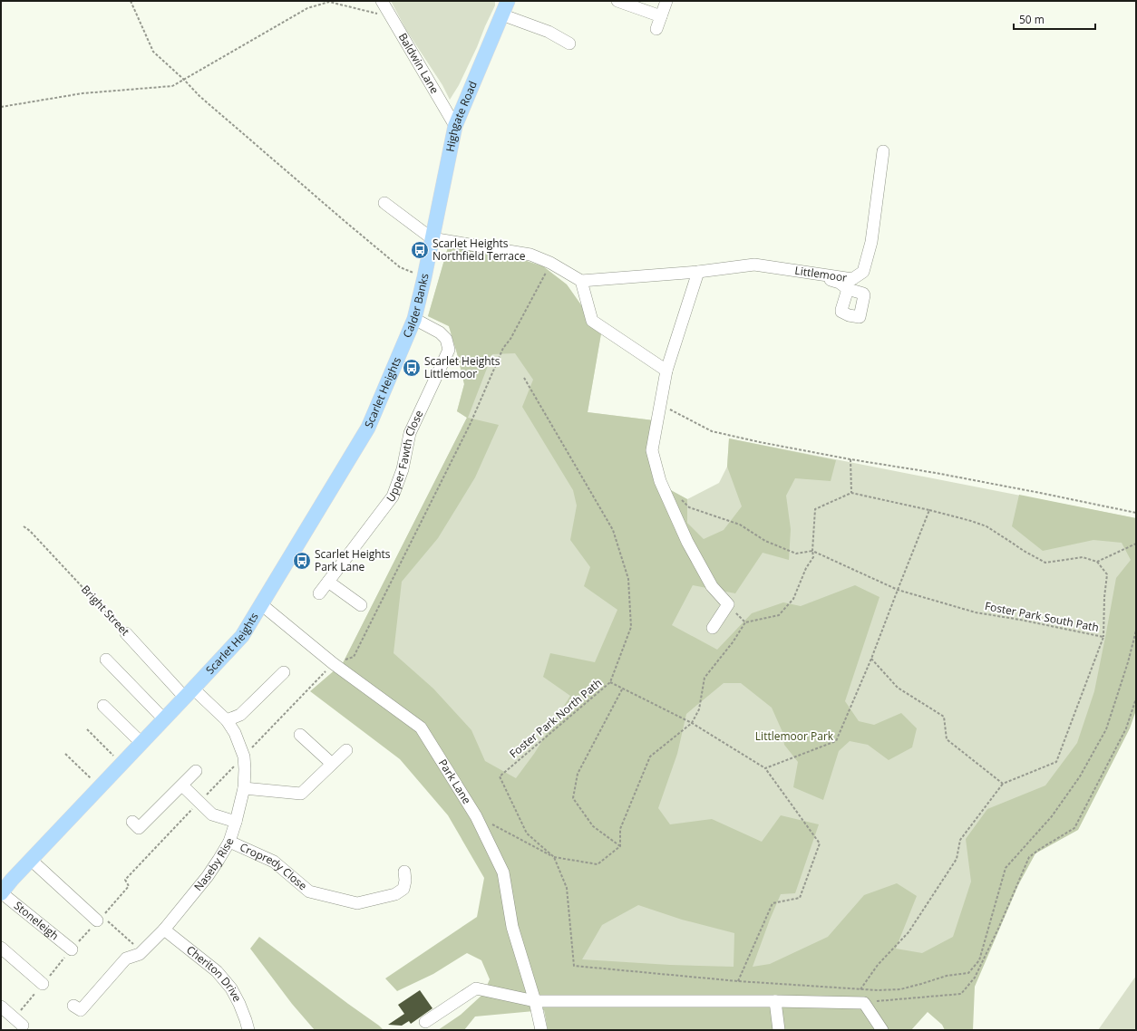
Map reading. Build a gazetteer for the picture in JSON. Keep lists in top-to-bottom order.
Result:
{
  "streets": {
    "main road": ["Highgate Road", "Calder Banks", "Scarlet Heights"],
    "street": [
      "Baldwin Lane",
      "Littlemoor",
      "Upper Fawth Close",
      "Bright Street",
      "Park Lane",
      "Naseby Rise",
      "Cropredy Close",
      "Stoneleigh",
      "Cheriton Drive"
    ],
    "path": ["Foster Park South Path", "Foster Park North Path"]
  },
  "crossings": [
    ["Baldwin Lane", "Highgate Road"],
    ["Highgate Road", "Calder Banks"],
    ["Calder Banks", "Scarlet Heights"],
    ["Calder Banks", "Upper Fawth Close"],
    ["Scarlet Heights", "Bright Street"],
    ["Scarlet Heights", "Park Lane"],
    ["Scarlet Heights", "Naseby Rise"],
    ["Scarlet Heights", "Stoneleigh"],
    ["Bright Street", "Naseby Rise"],
    ["Naseby Rise", "Cropredy Close"],
    ["Naseby Rise", "Cheriton Drive"]
  ],
  "parks": ["Littlemoor Park"],
  "places": {
    "bus stop": ["Scarlet Heights Northfield Terrace", "Scarlet Heights Littlemoor", "Scarlet Heights Park Lane"]
  },
  "scale_bar": "50 m"
}
